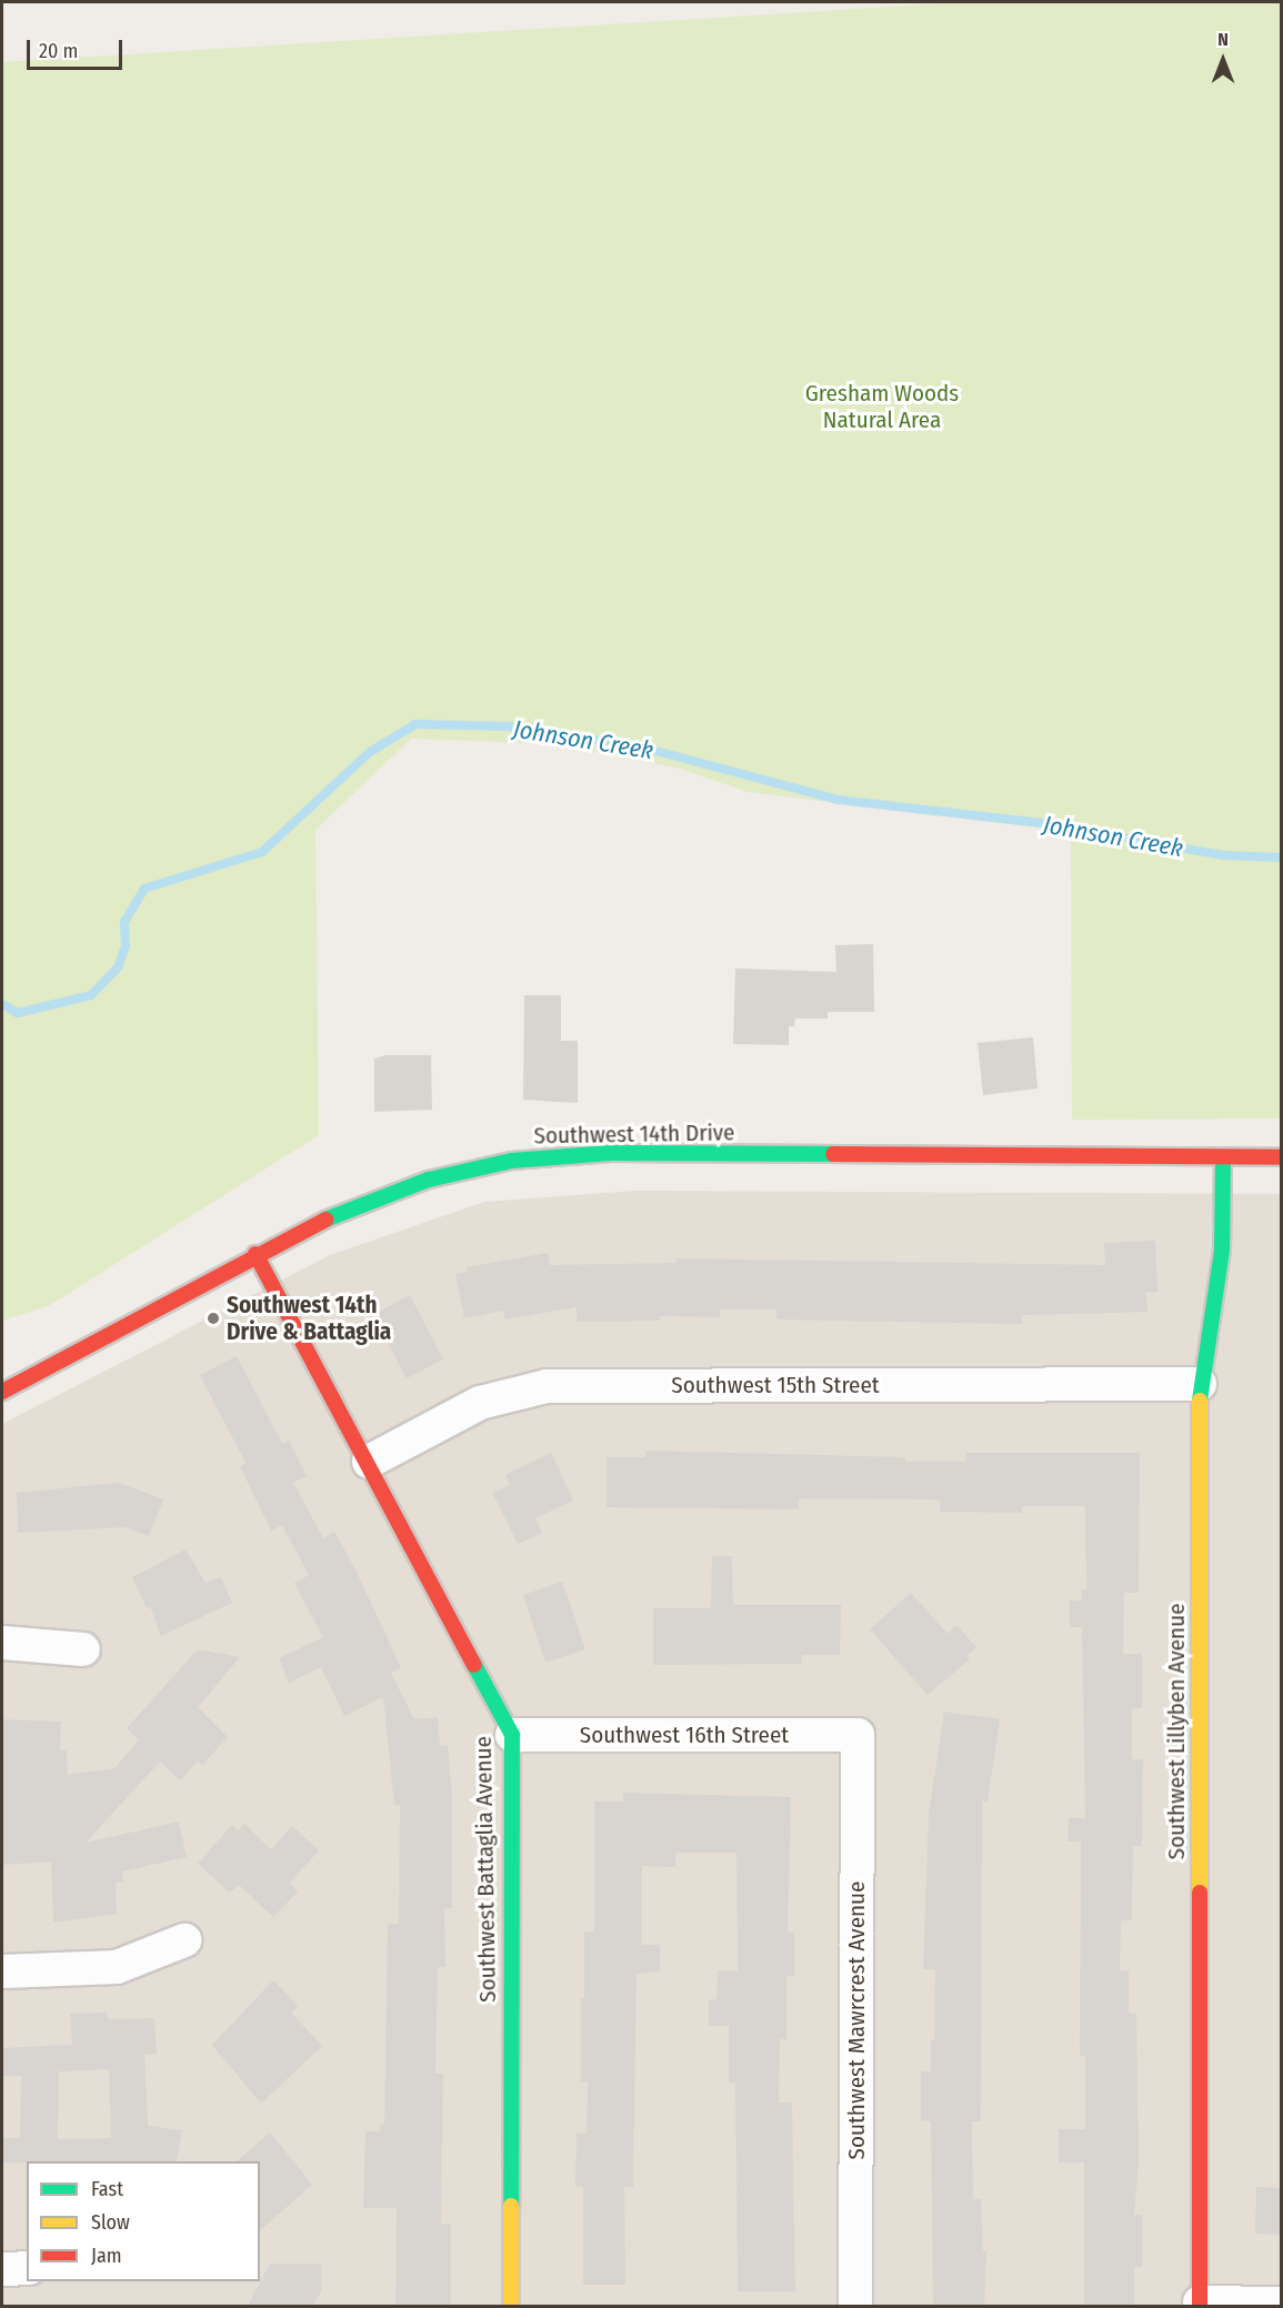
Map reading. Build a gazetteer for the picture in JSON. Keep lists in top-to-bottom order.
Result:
{
  "streets": {
    "street": [
      "Southwest 14th Drive",
      "Southwest 15th Street",
      "Southwest Lillyben Avenue",
      "Southwest 16th Street",
      "Southwest Battaglia Avenue",
      "Southwest Mawrcrest Avenue"
    ]
  },
  "crossings": [
    ["Southwest 14th Drive", "Southwest Lillyben Avenue"],
    ["Southwest 14th Drive", "Southwest Battaglia Avenue"],
    ["Southwest 15th Street", "Southwest Lillyben Avenue"],
    ["Southwest 15th Street", "Southwest Battaglia Avenue"],
    ["Southwest 16th Street", "Southwest Battaglia Avenue"],
    ["Southwest 16th Street", "Southwest Mawrcrest Avenue"]
  ],
  "water": ["Johnson Creek"],
  "parks": ["Gresham Woods Natural Area"],
  "places": ["Southwest 14th Drive & Battaglia"],
  "legend": ["Fast", "Slow", "Jam"],
  "scale_bar": "20 m",
  "north": "top"
}
